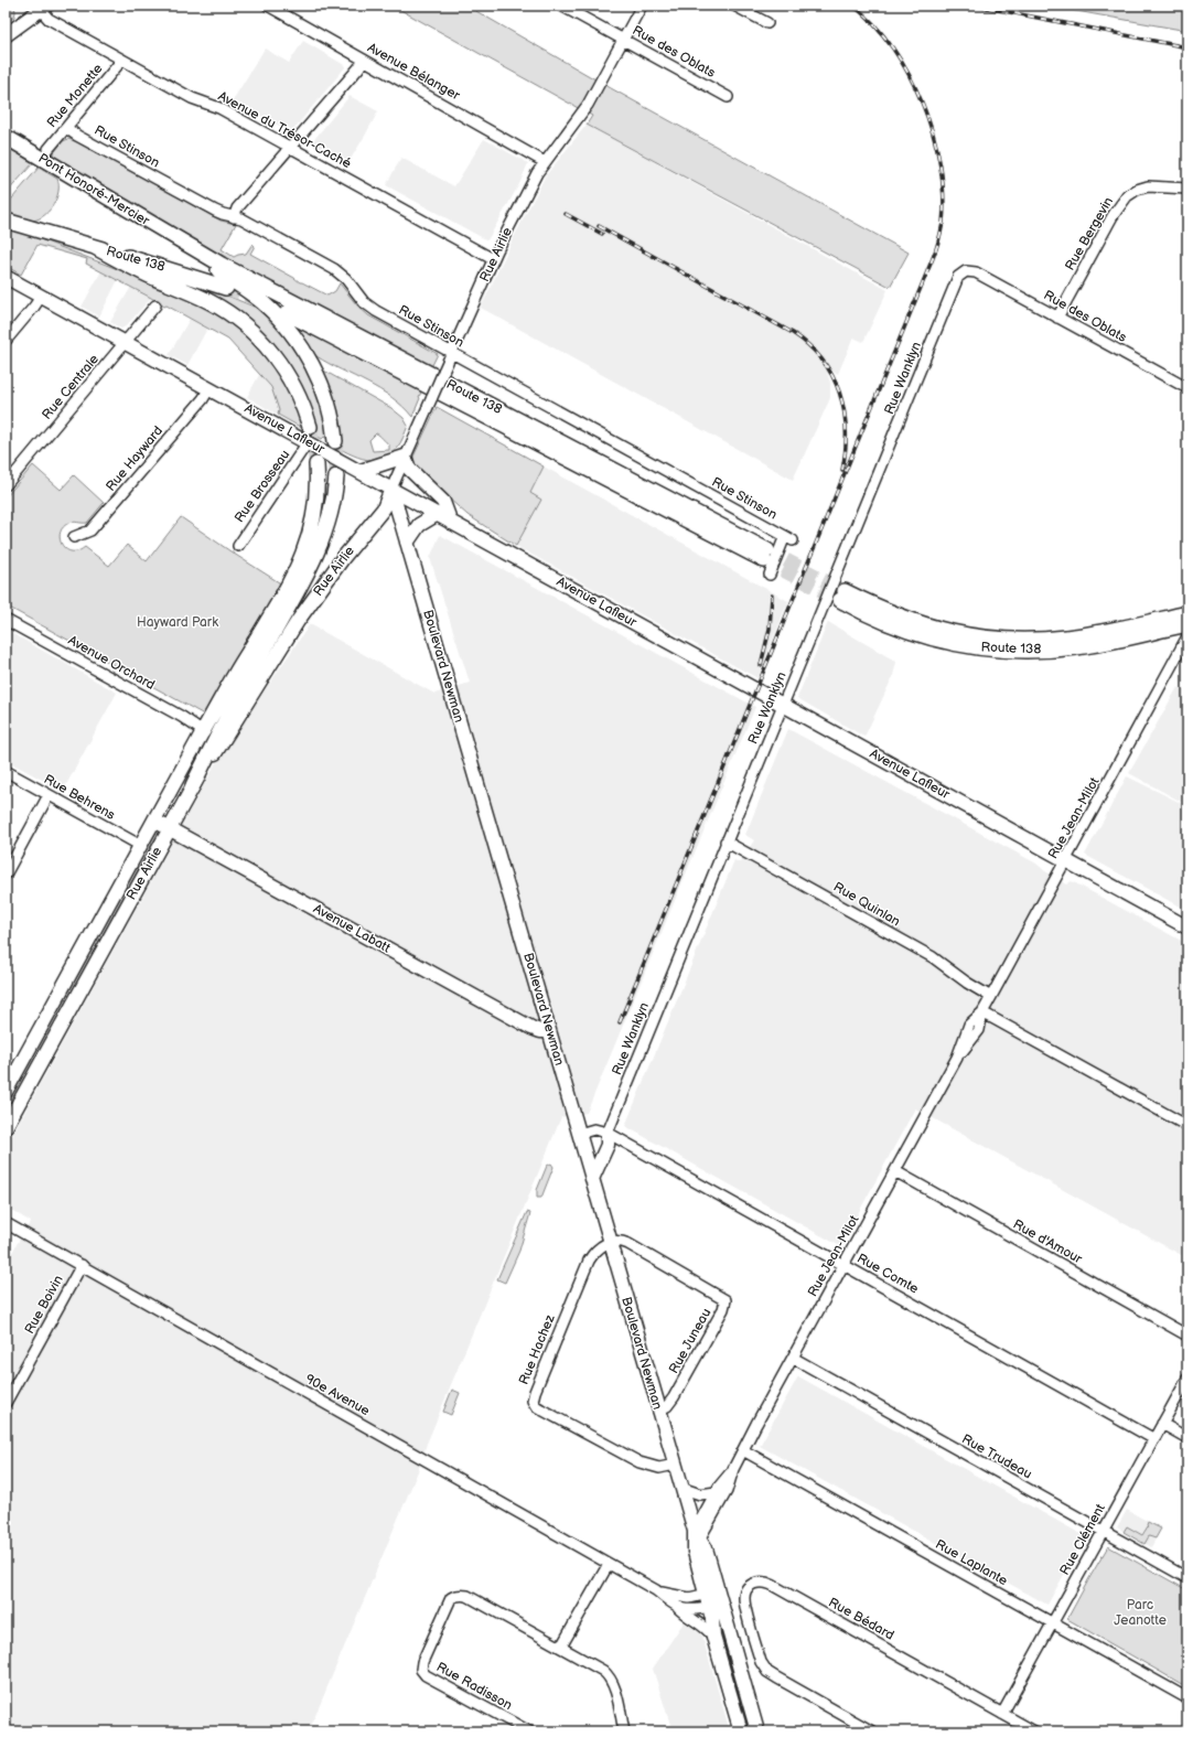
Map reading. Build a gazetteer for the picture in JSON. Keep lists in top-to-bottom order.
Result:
{
  "streets": {
    "highway": ["Pont Honoré-Mercier", "Route 138"],
    "main road": [
      "Rue Airlie",
      "Avenue Lafleur",
      "Boulevard Newman",
      "Avenue Labatt"
    ],
    "street": [
      "Rue des Oblats",
      "Avenue Bélanger",
      "Rue Monette",
      "Avenue du Trésor-Caché",
      "Rue Stinson",
      "Rue Bergevin",
      "Rue Wanklyn",
      "Rue Centrale",
      "Rue Hayward",
      "Rue Brosseau",
      "Avenue Orchard",
      "Rue Behrens",
      "Rue Jean-Milot",
      "Rue Quinlan",
      "Rue d'Amour",
      "Rue Comte",
      "Rue Boivin",
      "Rue Juneau",
      "Rue Hachez",
      "90e Avenue",
      "Rue Trudeau",
      "Rue Clément",
      "Rue Laplante",
      "Rue Bédard",
      "Rue Radisson"
    ]
  },
  "crossings": [
    ["Rue des Oblats", "Rue Bergevin"],
    ["Rue des Oblats", "Rue Airlie"],
    ["Rue des Oblats", "Rue Wanklyn"],
    ["Avenue Bélanger", "Rue Airlie"],
    ["Rue Monette", "Avenue du Trésor-Caché"],
    ["Rue Monette", "Rue Stinson"],
    ["Rue Monette", "Pont Honoré-Mercier"],
    ["Avenue du Trésor-Caché", "Rue Airlie"],
    ["Rue Stinson", "Rue Airlie"],
    ["Pont Honoré-Mercier", "Route 138"],
    ["Rue Airlie", "Avenue Lafleur"],
    ["Rue Airlie", "Avenue Orchard"],
    ["Rue Airlie", "Boulevard Newman"],
    ["Rue Airlie", "Rue Behrens"],
    ["Rue Airlie", "Avenue Labatt"],
    ["Route 138", "Rue Jean-Milot"],
    ["Rue Wanklyn", "Avenue Lafleur"],
    ["Rue Wanklyn", "Rue Quinlan"],
    ["Rue Wanklyn", "Rue Comte"],
    ["Rue Centrale", "Avenue Lafleur"],
    ["Avenue Lafleur", "Rue Hayward"],
    ["Avenue Lafleur", "Rue Brosseau"],
    ["Avenue Lafleur", "Boulevard Newman"],
    ["Avenue Lafleur", "Rue Jean-Milot"],
    ["Boulevard Newman", "Rue Jean-Milot"],
    ["Boulevard Newman", "Avenue Labatt"],
    ["Boulevard Newman", "Rue Juneau"],
    ["Boulevard Newman", "Rue Hachez"],
    ["Boulevard Newman", "90e Avenue"],
    ["Rue Jean-Milot", "Rue Quinlan"],
    ["Rue Jean-Milot", "Rue d'Amour"],
    ["Rue Jean-Milot", "Rue Comte"],
    ["Rue Jean-Milot", "Rue Trudeau"],
    ["Rue Jean-Milot", "Rue Laplante"],
    ["Rue Comte", "Rue Clément"],
    ["Rue Boivin", "90e Avenue"],
    ["Rue Juneau", "Rue Hachez"],
    ["Rue Trudeau", "Rue Clément"],
    ["Rue Clément", "Rue Laplante"],
    ["Rue Clément", "Rue Bédard"]
  ],
  "parks": ["Hayward Park", "Parc Jeanotte"]
}
